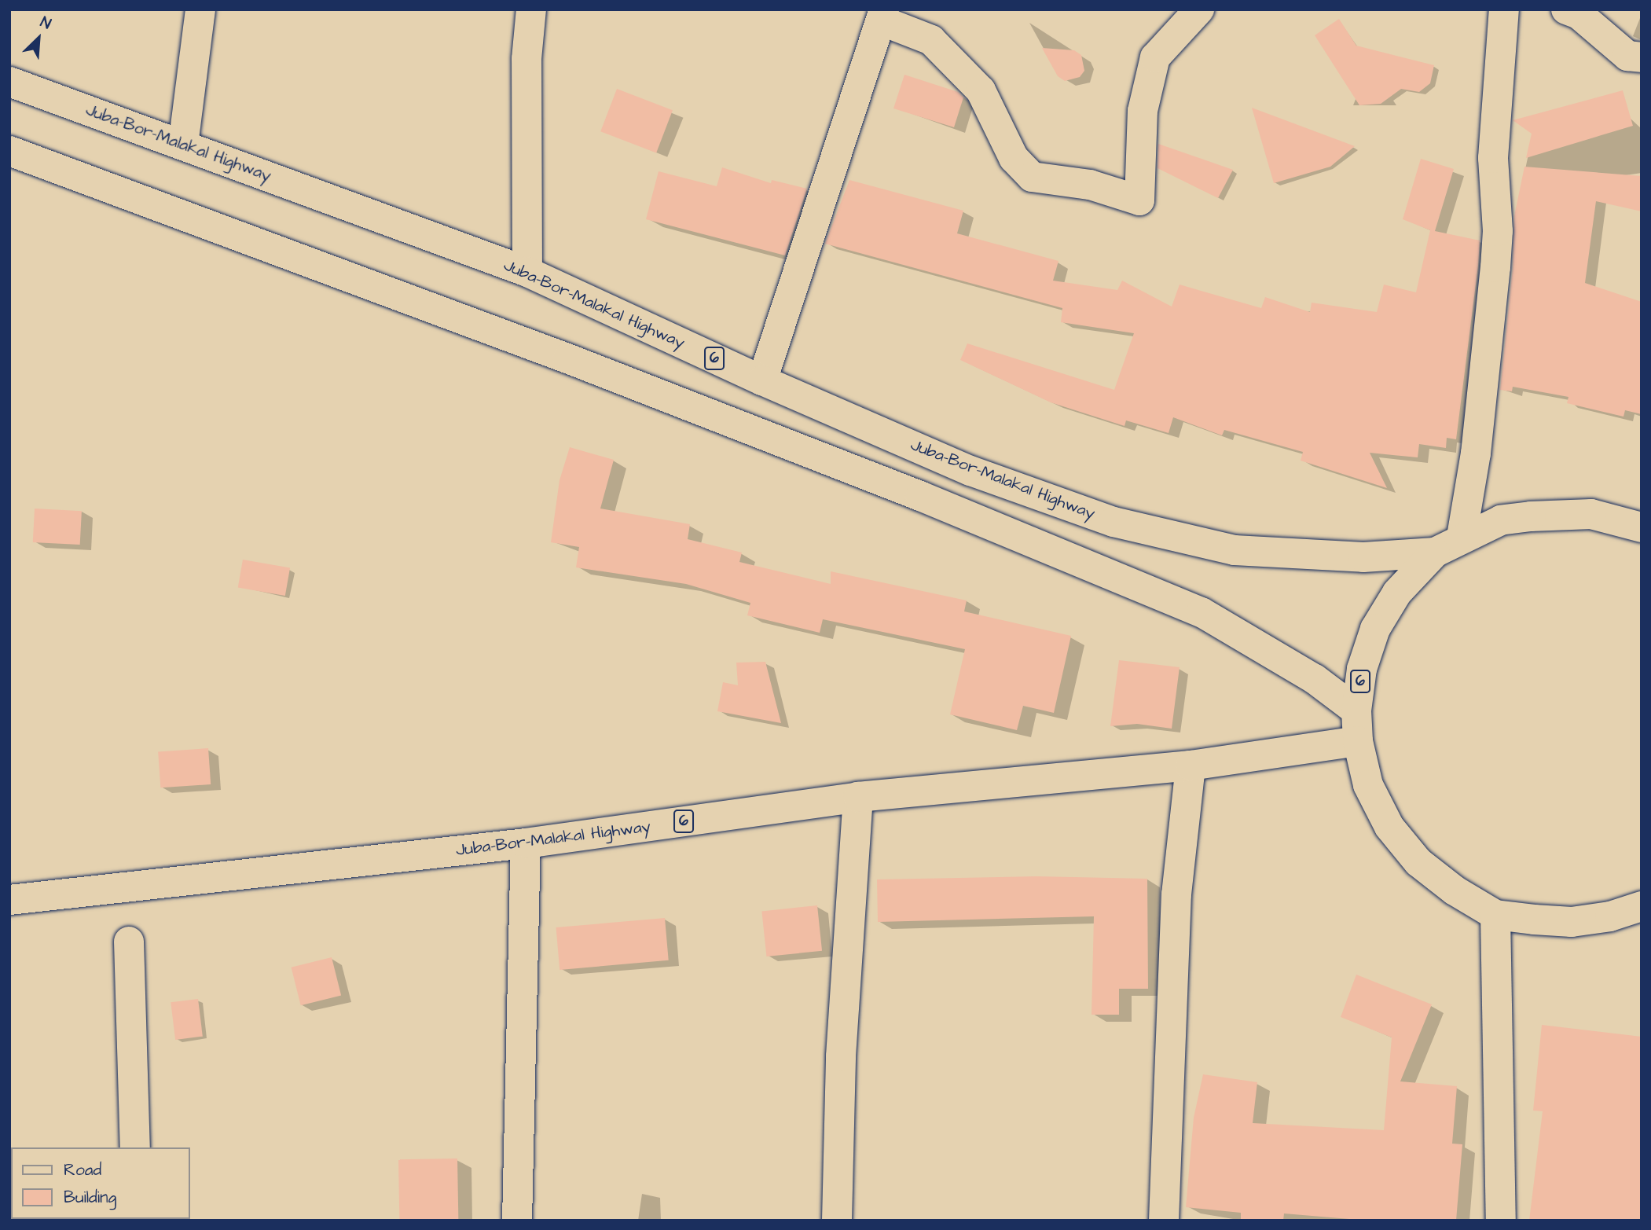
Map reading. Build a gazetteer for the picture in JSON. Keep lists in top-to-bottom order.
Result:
{
  "streets": {
    "main road": ["Juba-Bor-Malakal Highway", "6"]
  },
  "crossings": [
    ["Juba-Bor-Malakal Highway", "6"]
  ],
  "legend": ["Road", "Building"],
  "north": "top right"
}
